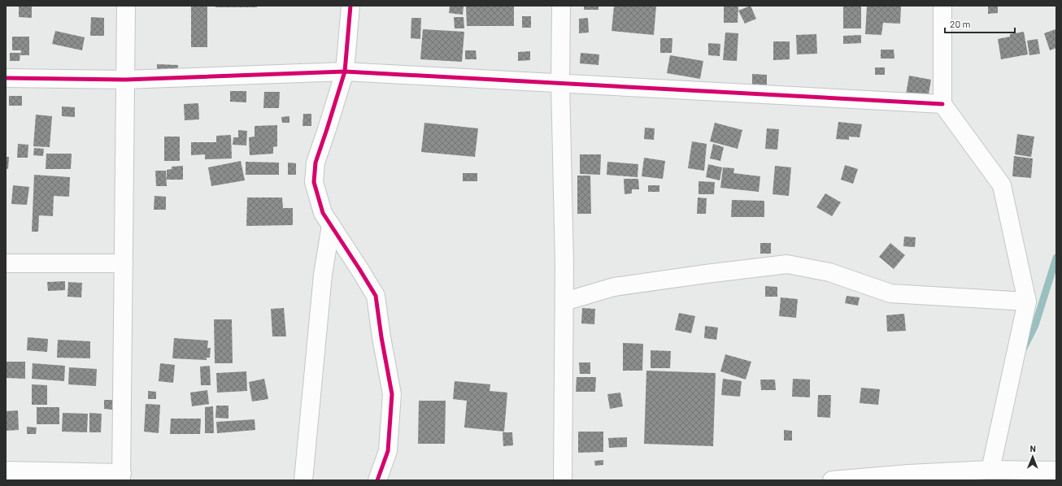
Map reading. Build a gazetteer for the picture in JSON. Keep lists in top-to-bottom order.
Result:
{
  "scale_bar": "20 m",
  "north": "top"
}
